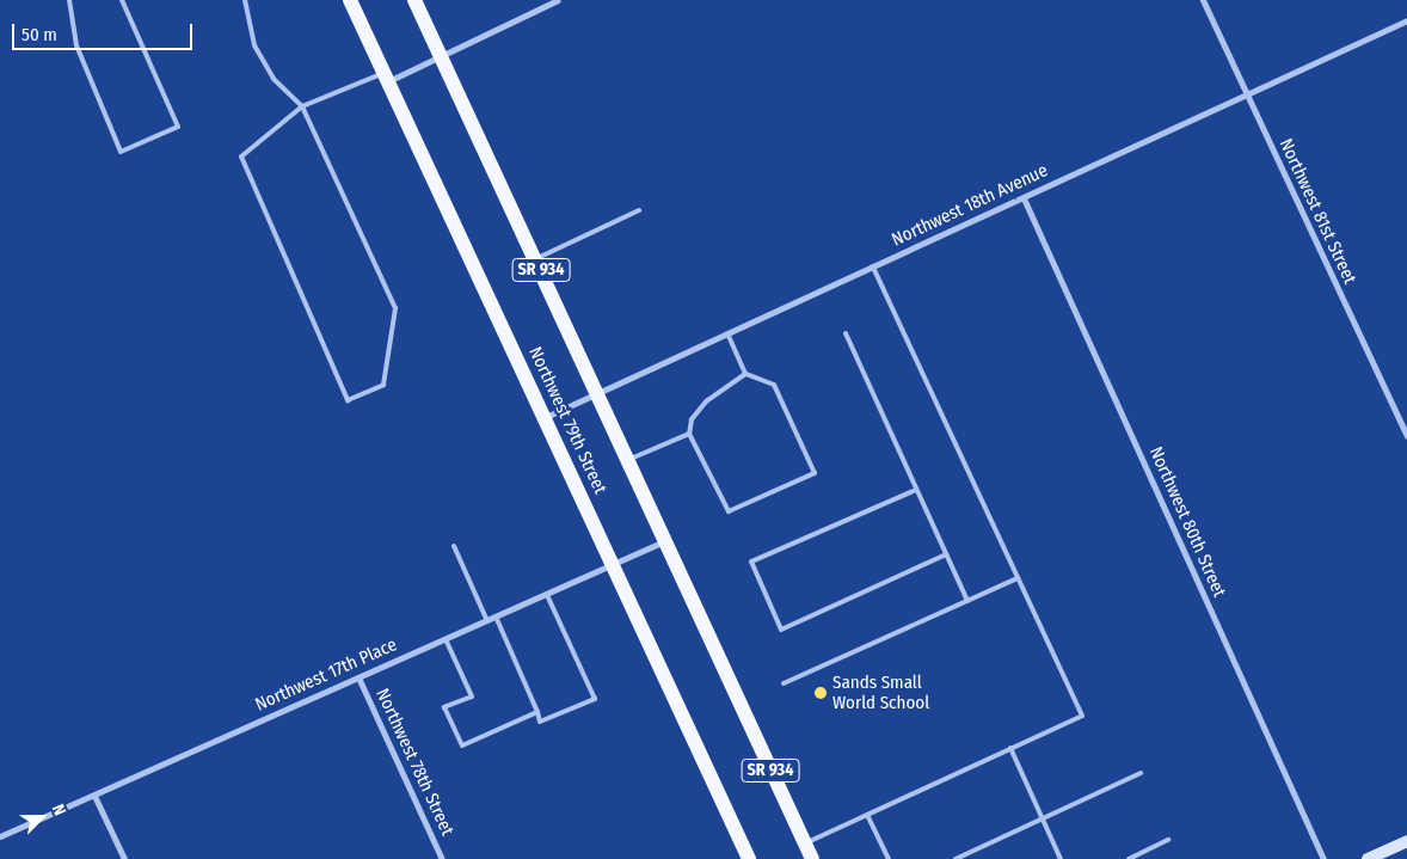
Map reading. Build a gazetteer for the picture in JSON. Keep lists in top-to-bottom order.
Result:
{
  "streets": {
    "main road": ["SR 934", "Northwest 79th Street"],
    "street": [
      "Northwest 18th Avenue",
      "Northwest 81st Street",
      "Northwest 80th Street",
      "Northwest 17th Place",
      "Northwest 78th Street"
    ]
  },
  "crossings": [
    ["Northwest 18th Avenue", "Northwest 81st Street"],
    ["Northwest 18th Avenue", "SR 934"],
    ["Northwest 18th Avenue", "Northwest 79th Street"],
    ["Northwest 18th Avenue", "Northwest 80th Street"],
    ["SR 934", "Northwest 17th Place"],
    ["Northwest 79th Street", "Northwest 17th Place"],
    ["Northwest 17th Place", "Northwest 78th Street"]
  ],
  "places": ["Sands Small World School"],
  "scale_bar": "50 m",
  "north": "top right"
}
